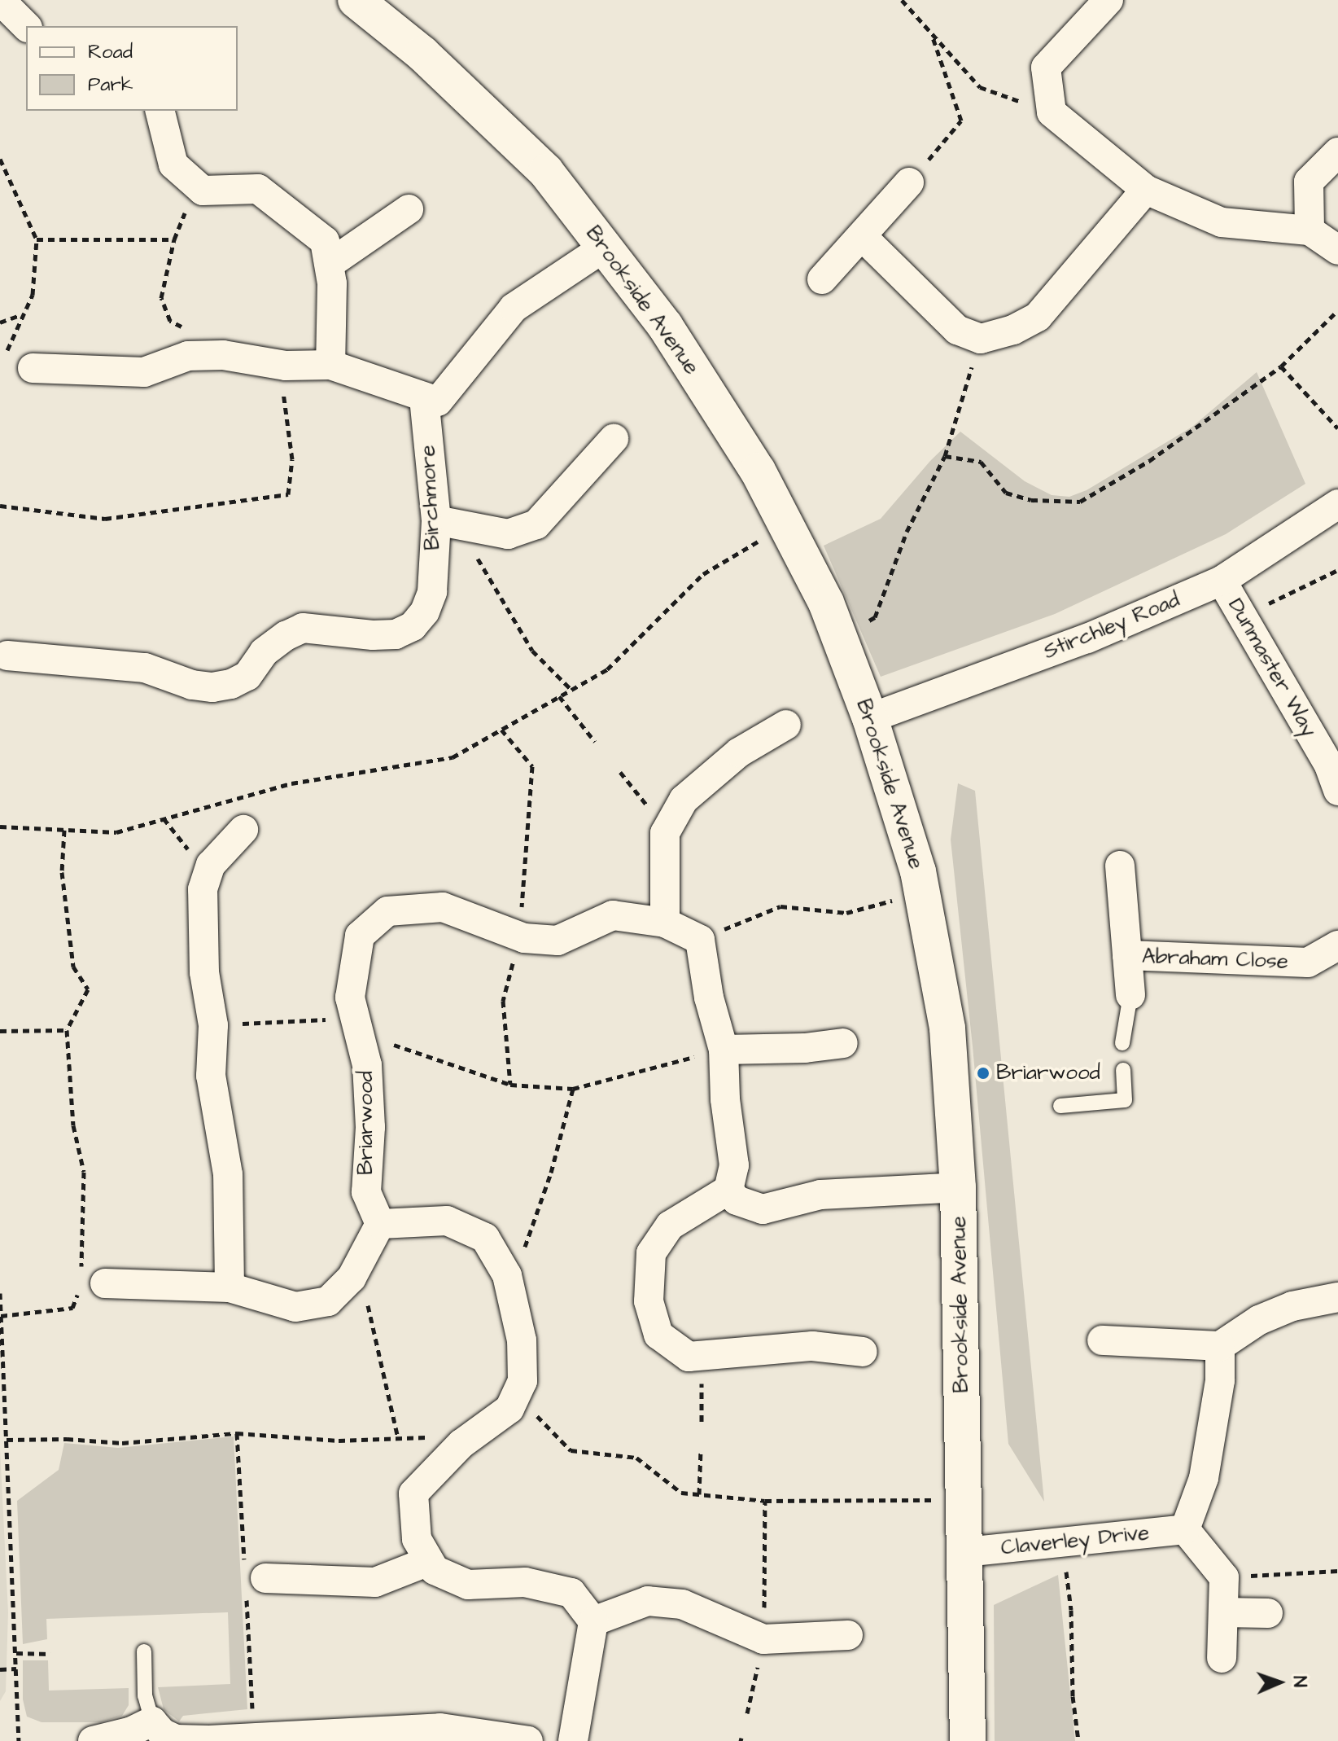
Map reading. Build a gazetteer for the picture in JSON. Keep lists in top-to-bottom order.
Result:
{
  "streets": {
    "street": [
      "Brookside Avenue",
      "Birchmore",
      "Stirchley Road",
      "Dunmaster Way",
      "Abraham Close",
      "Briarwood",
      "Claverley Drive"
    ]
  },
  "crossings": [
    ["Brookside Avenue", "Stirchley Road"],
    ["Brookside Avenue", "Claverley Drive"],
    ["Stirchley Road", "Dunmaster Way"]
  ],
  "places": ["Briarwood"],
  "legend": ["Road", "Park"],
  "north": "right"
}
